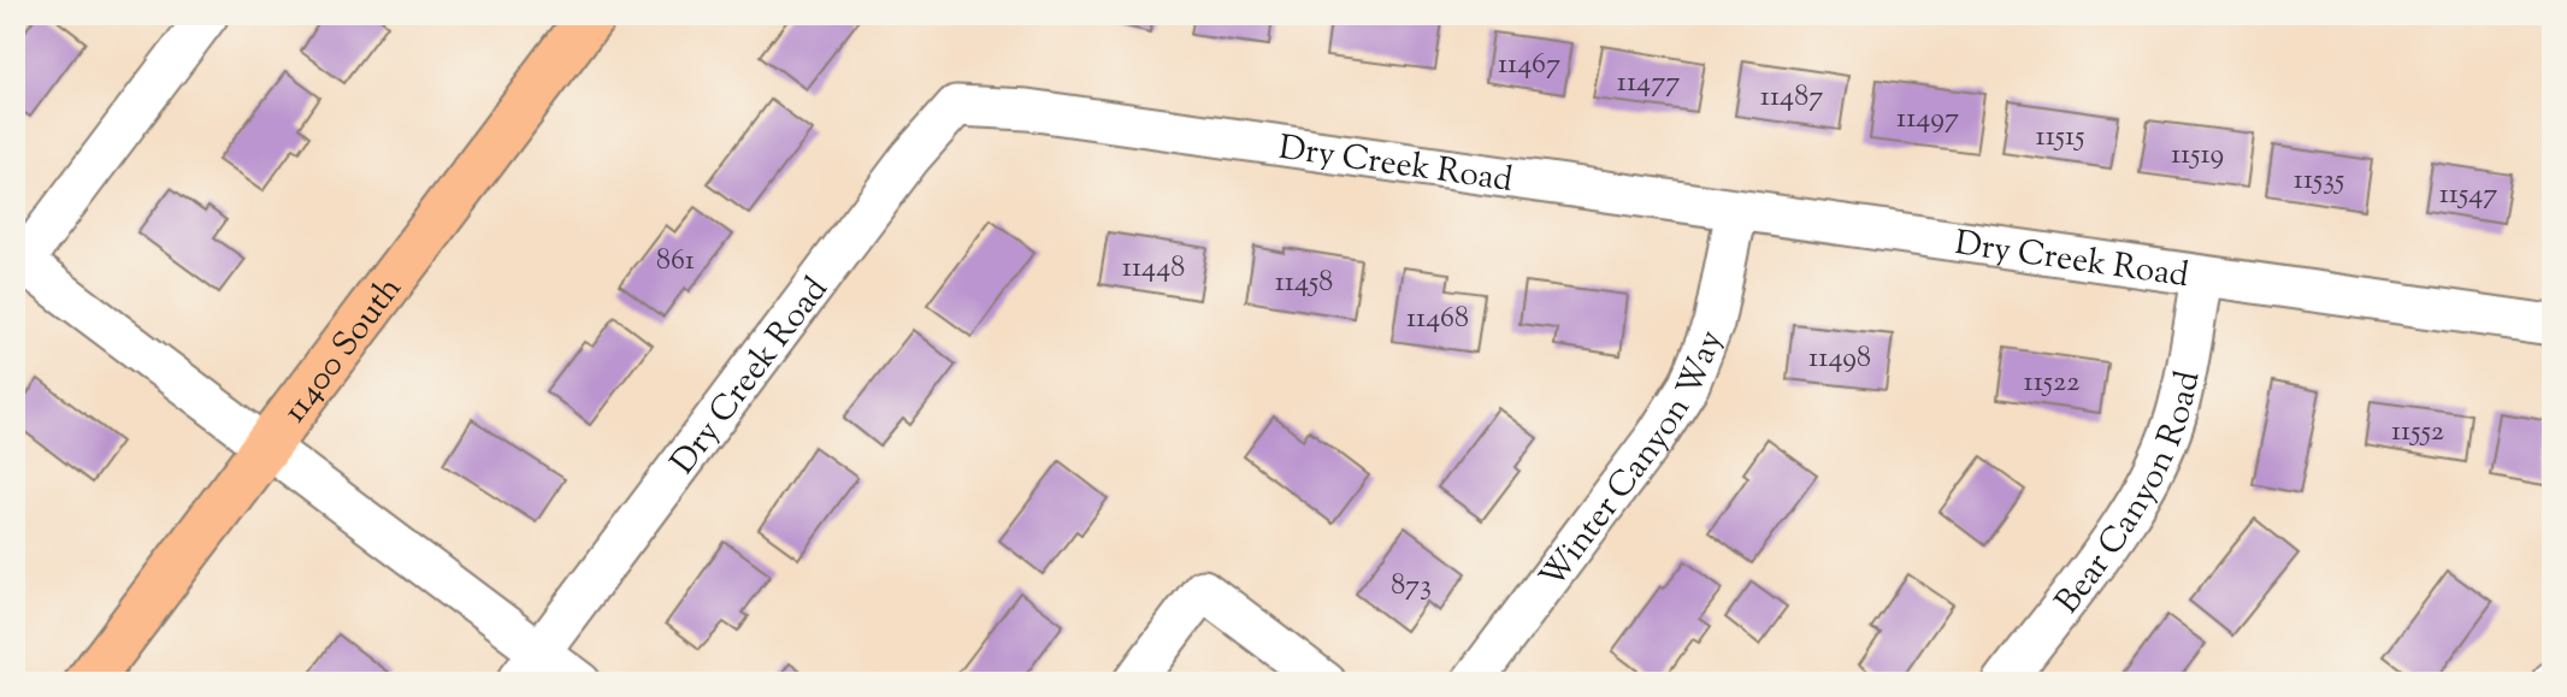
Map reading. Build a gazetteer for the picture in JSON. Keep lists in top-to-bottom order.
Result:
{
  "streets": {
    "main road": ["11400 South"],
    "street": ["Dry Creek Road", "Winter Canyon Way", "Bear Canyon Road"]
  },
  "crossings": [
    ["Dry Creek Road", "Winter Canyon Way"],
    ["Dry Creek Road", "Bear Canyon Road"]
  ],
  "house_numbers": [
    "11467",
    "11477",
    "11487",
    "11497",
    "11515",
    "11519",
    "11535",
    "11547",
    "861",
    "11448",
    "11458",
    "11468",
    "11498",
    "11522",
    "11552",
    "873"
  ]
}
